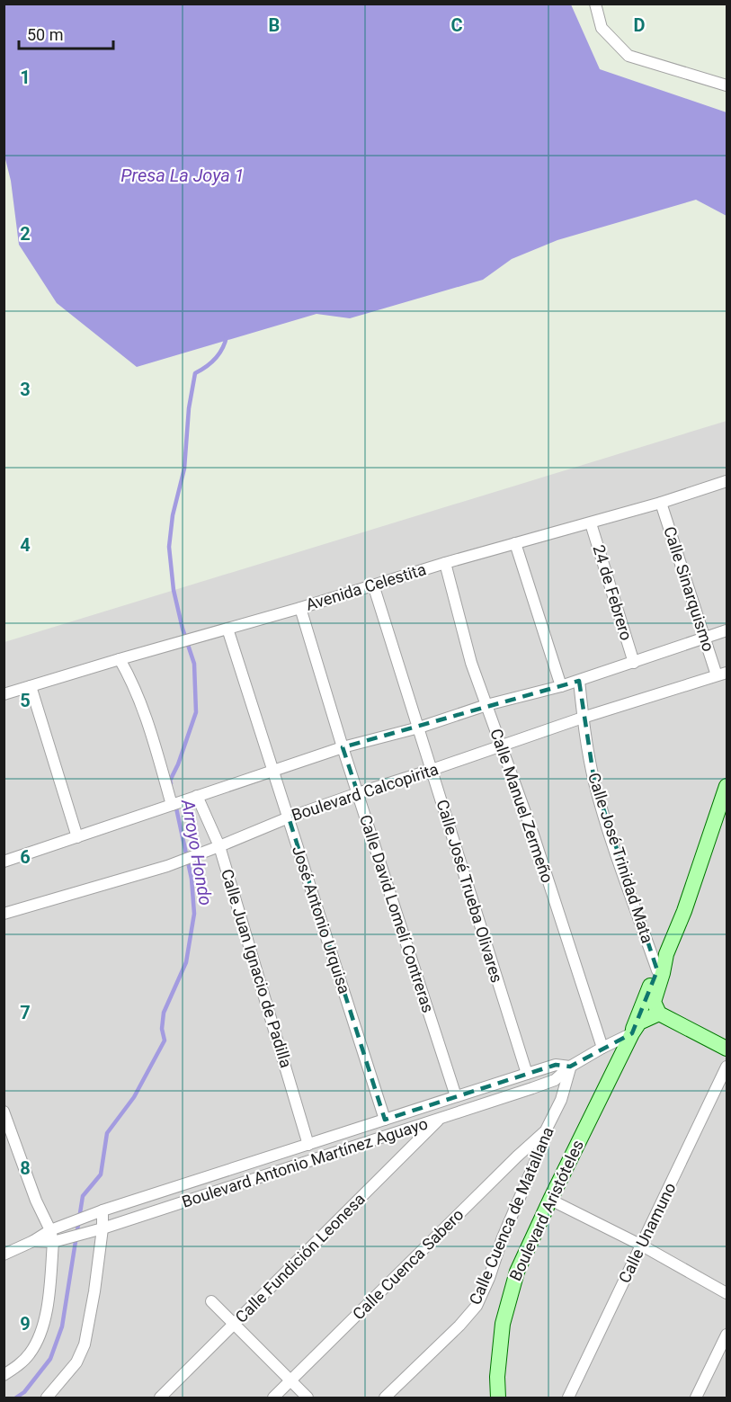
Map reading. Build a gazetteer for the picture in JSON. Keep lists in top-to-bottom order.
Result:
{
  "streets": {
    "street": [
      "Avenida Celestita",
      "Calle Sinarquismo",
      "24 de Febrero",
      "Boulevard Calcopirita",
      "Calle Manuel Zermeño",
      "Calle José Trinidad Mata",
      "Calle José Trueba Olivares",
      "Calle David Lomelí Contreras",
      "José Antonio Urquisa",
      "Calle Juan Ignacio de Padilla",
      "Boulevard Antonio Martínez Aguayo",
      "Boulevard Aristóteles",
      "Calle Cuenca de Matallana",
      "Calle Unamuno",
      "Calle Fundición Leonesa",
      "Calle Cuenca Sabero"
    ]
  },
  "crossings": [
    ["Avenida Celestita", "Calle Sinarquismo"],
    ["Avenida Celestita", "24 de Febrero"],
    ["Avenida Celestita", "Calle Manuel Zermeño"],
    ["Avenida Celestita", "Calle José Trueba Olivares"],
    ["Avenida Celestita", "Calle David Lomelí Contreras"],
    ["Avenida Celestita", "José Antonio Urquisa"],
    ["Calle Sinarquismo", "Boulevard Calcopirita"],
    ["Boulevard Calcopirita", "Calle Manuel Zermeño"],
    ["Boulevard Calcopirita", "Calle José Trinidad Mata"],
    ["Boulevard Calcopirita", "Calle José Trueba Olivares"],
    ["Boulevard Calcopirita", "Calle David Lomelí Contreras"],
    ["Boulevard Calcopirita", "José Antonio Urquisa"],
    ["Boulevard Calcopirita", "Calle Juan Ignacio de Padilla"],
    ["Calle Manuel Zermeño", "Boulevard Antonio Martínez Aguayo"],
    ["Calle José Trinidad Mata", "Boulevard Aristóteles"],
    ["Calle José Trueba Olivares", "Boulevard Antonio Martínez Aguayo"],
    ["Calle David Lomelí Contreras", "Boulevard Antonio Martínez Aguayo"],
    ["José Antonio Urquisa", "Boulevard Antonio Martínez Aguayo"],
    ["Calle Juan Ignacio de Padilla", "Boulevard Antonio Martínez Aguayo"],
    ["Boulevard Antonio Martínez Aguayo", "Boulevard Aristóteles"],
    ["Boulevard Antonio Martínez Aguayo", "Calle Cuenca de Matallana"],
    ["Boulevard Antonio Martínez Aguayo", "Calle Fundición Leonesa"],
    ["Calle Cuenca de Matallana", "Calle Cuenca Sabero"]
  ],
  "water": ["Presa La Joya 1", "Arroyo Hondo"],
  "scale_bar": "50 m",
  "grid": {
    "columns": ["B", "C", "D"],
    "rows": [
      "1",
      "2",
      "3",
      "4",
      "5",
      "6",
      "7",
      "8",
      "9"
    ]
  }
}
